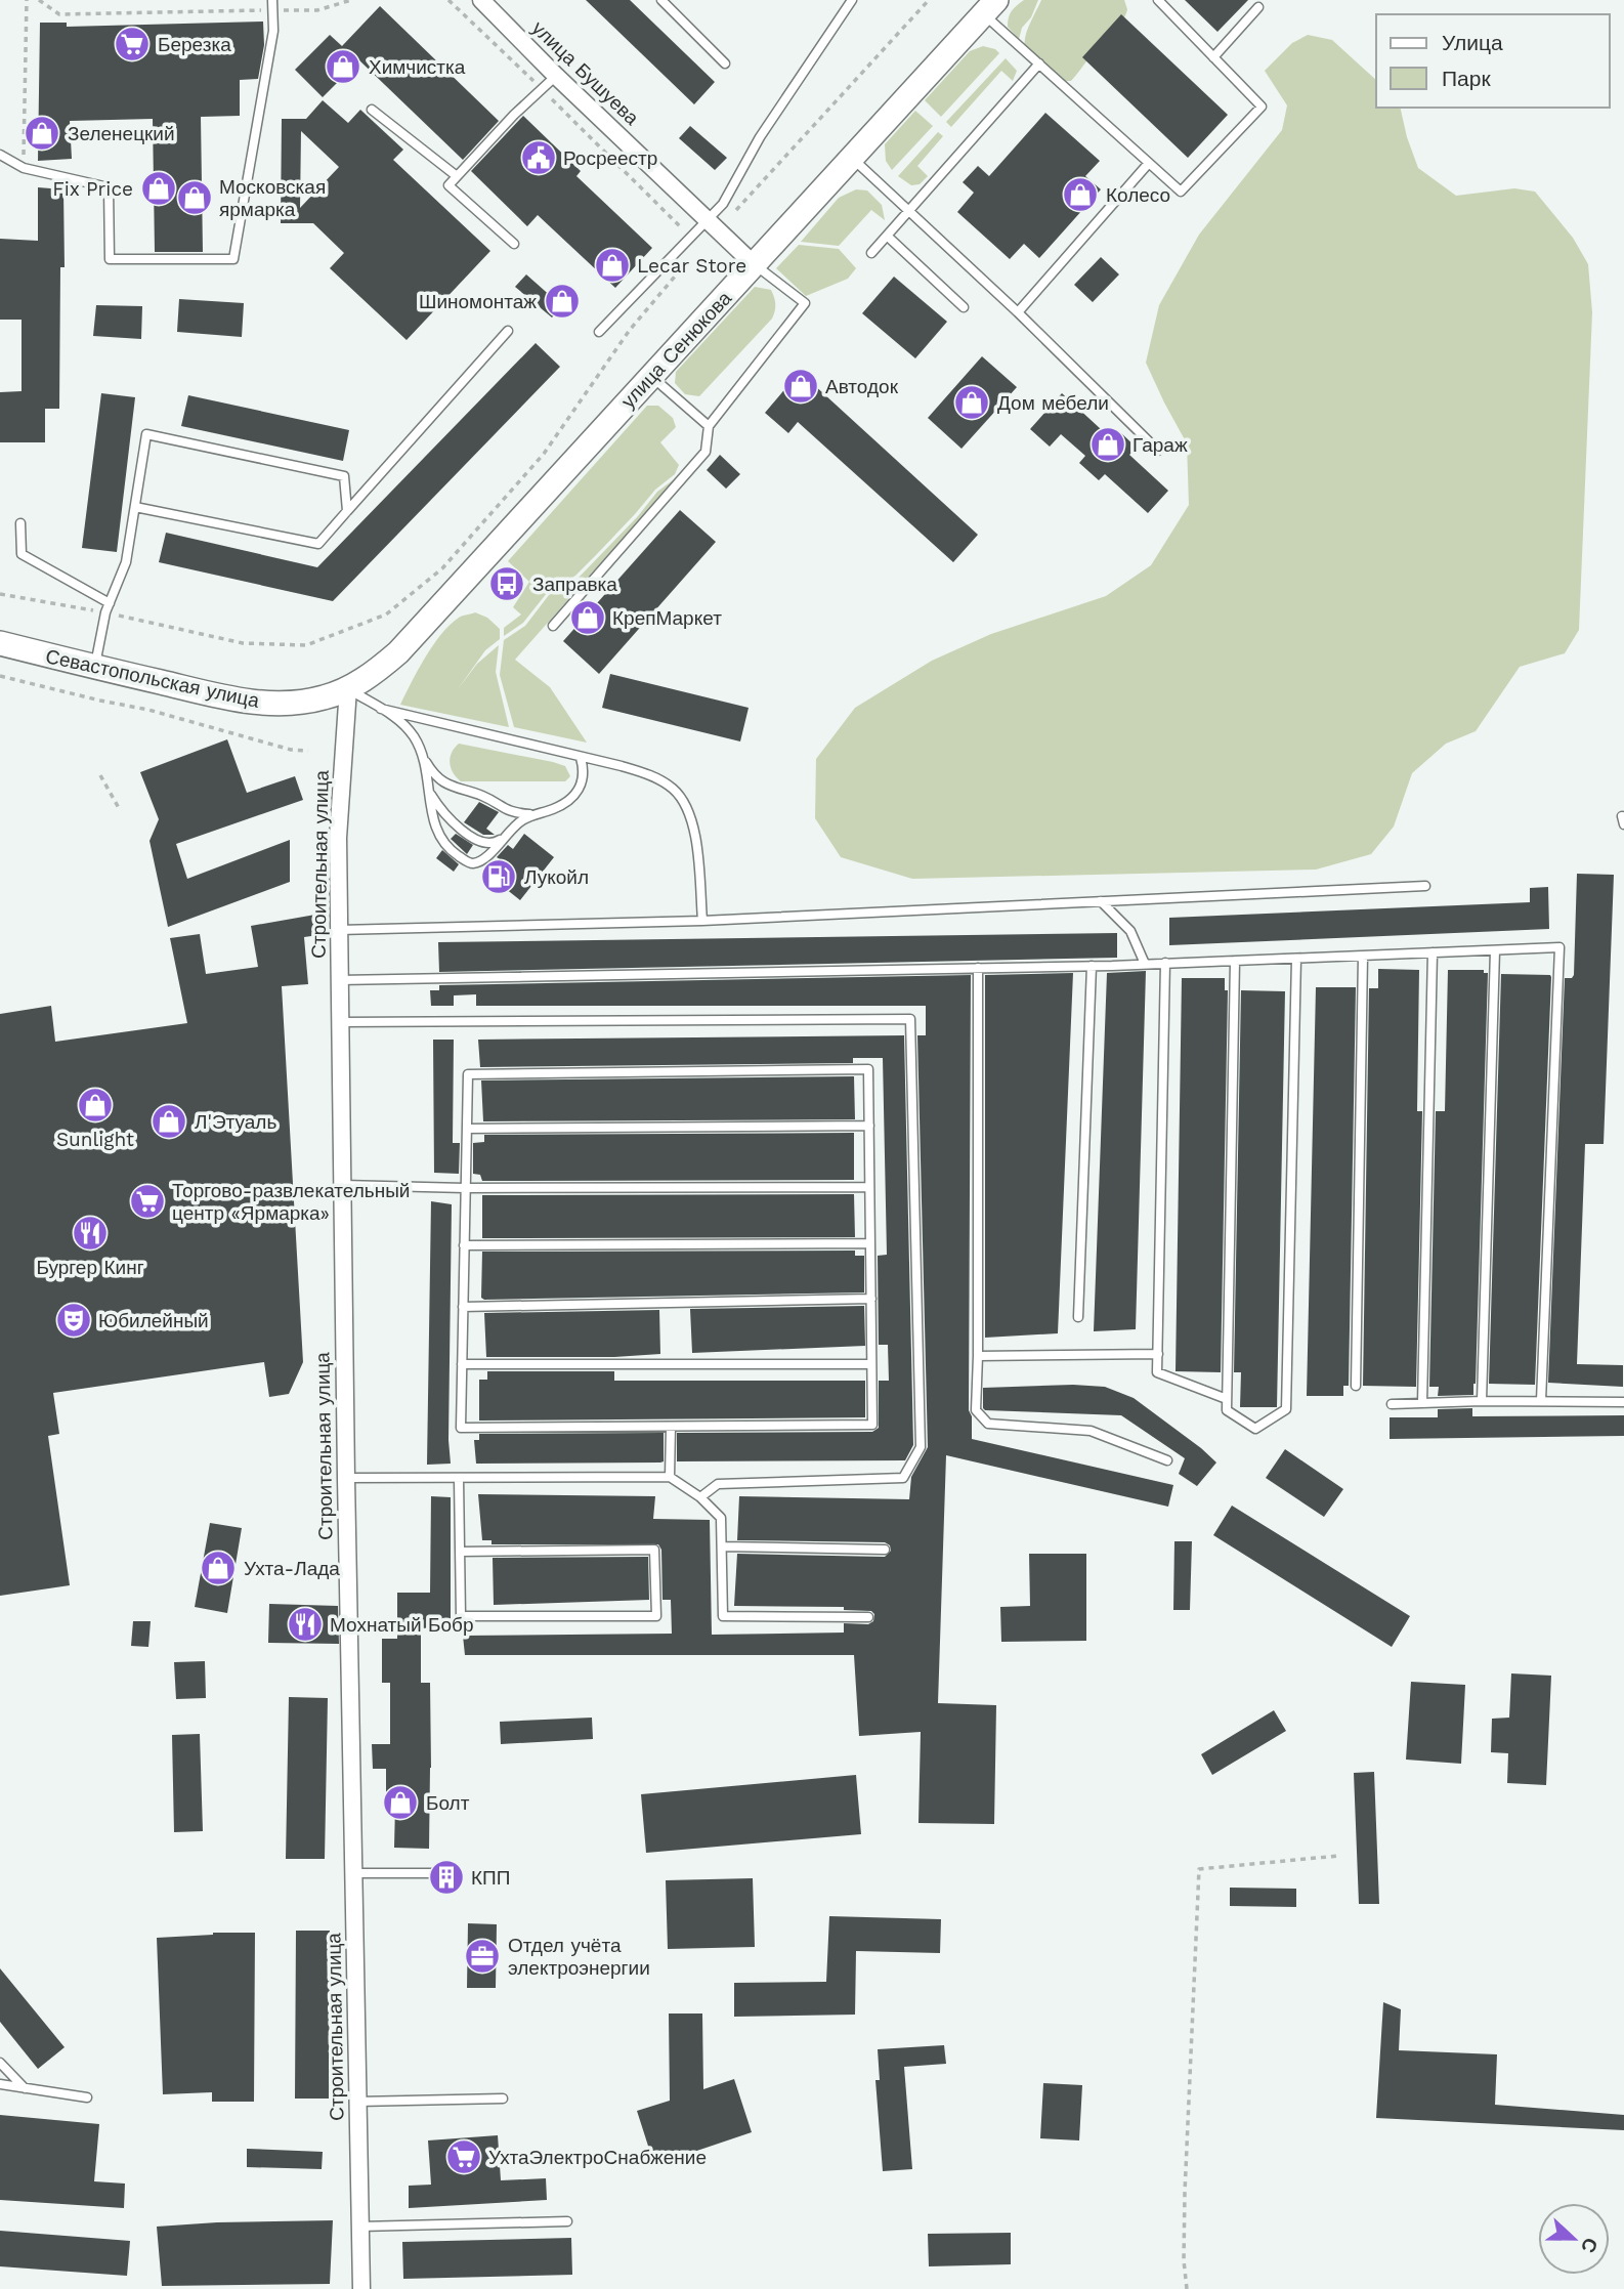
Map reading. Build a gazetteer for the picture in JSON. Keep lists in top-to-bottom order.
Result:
{
  "streets": {
    "main road": ["улица Сенюкова", "Севастопольская улица"],
    "street": ["улица Бушуева", "Строительная улица"]
  },
  "crossings": [
    ["улица Бушуева", "улица Сенюкова"],
    ["улица Сенюкова", "Севастопольская улица"],
    ["улица Сенюкова", "Строительная улица"],
    ["Севастопольская улица", "Строительная улица"]
  ],
  "places": {
    "supermarket": ["Березка", "Торгово-развлекательный центр «Ярмарка»", "УхтаЭлектроСнабжение"],
    "shop": [
      "Химчистка",
      "Зеленецкий",
      "Fix Price",
      "Колесо",
      "Московская ярмарка",
      "Lecar Store",
      "Шиномонтаж",
      "Автодок",
      "Дом мебели",
      "Гараж",
      "КрепМаркет",
      "Sunlight",
      "Л'Этуаль",
      "Ухта-Лада",
      "Болт"
    ],
    "public building": ["Росреестр"],
    "bus stop": ["Заправка"],
    "fuel station": ["Лукойл"],
    "restaurant": ["Бургер Кинг", "Мохнатый Бобр"],
    "theatre": ["Юбилейный"],
    "building": ["КПП"],
    "office": ["Отдел учёта электроэнергии"]
  },
  "legend": ["Улица", "Парк"],
  "north": "right"
}
